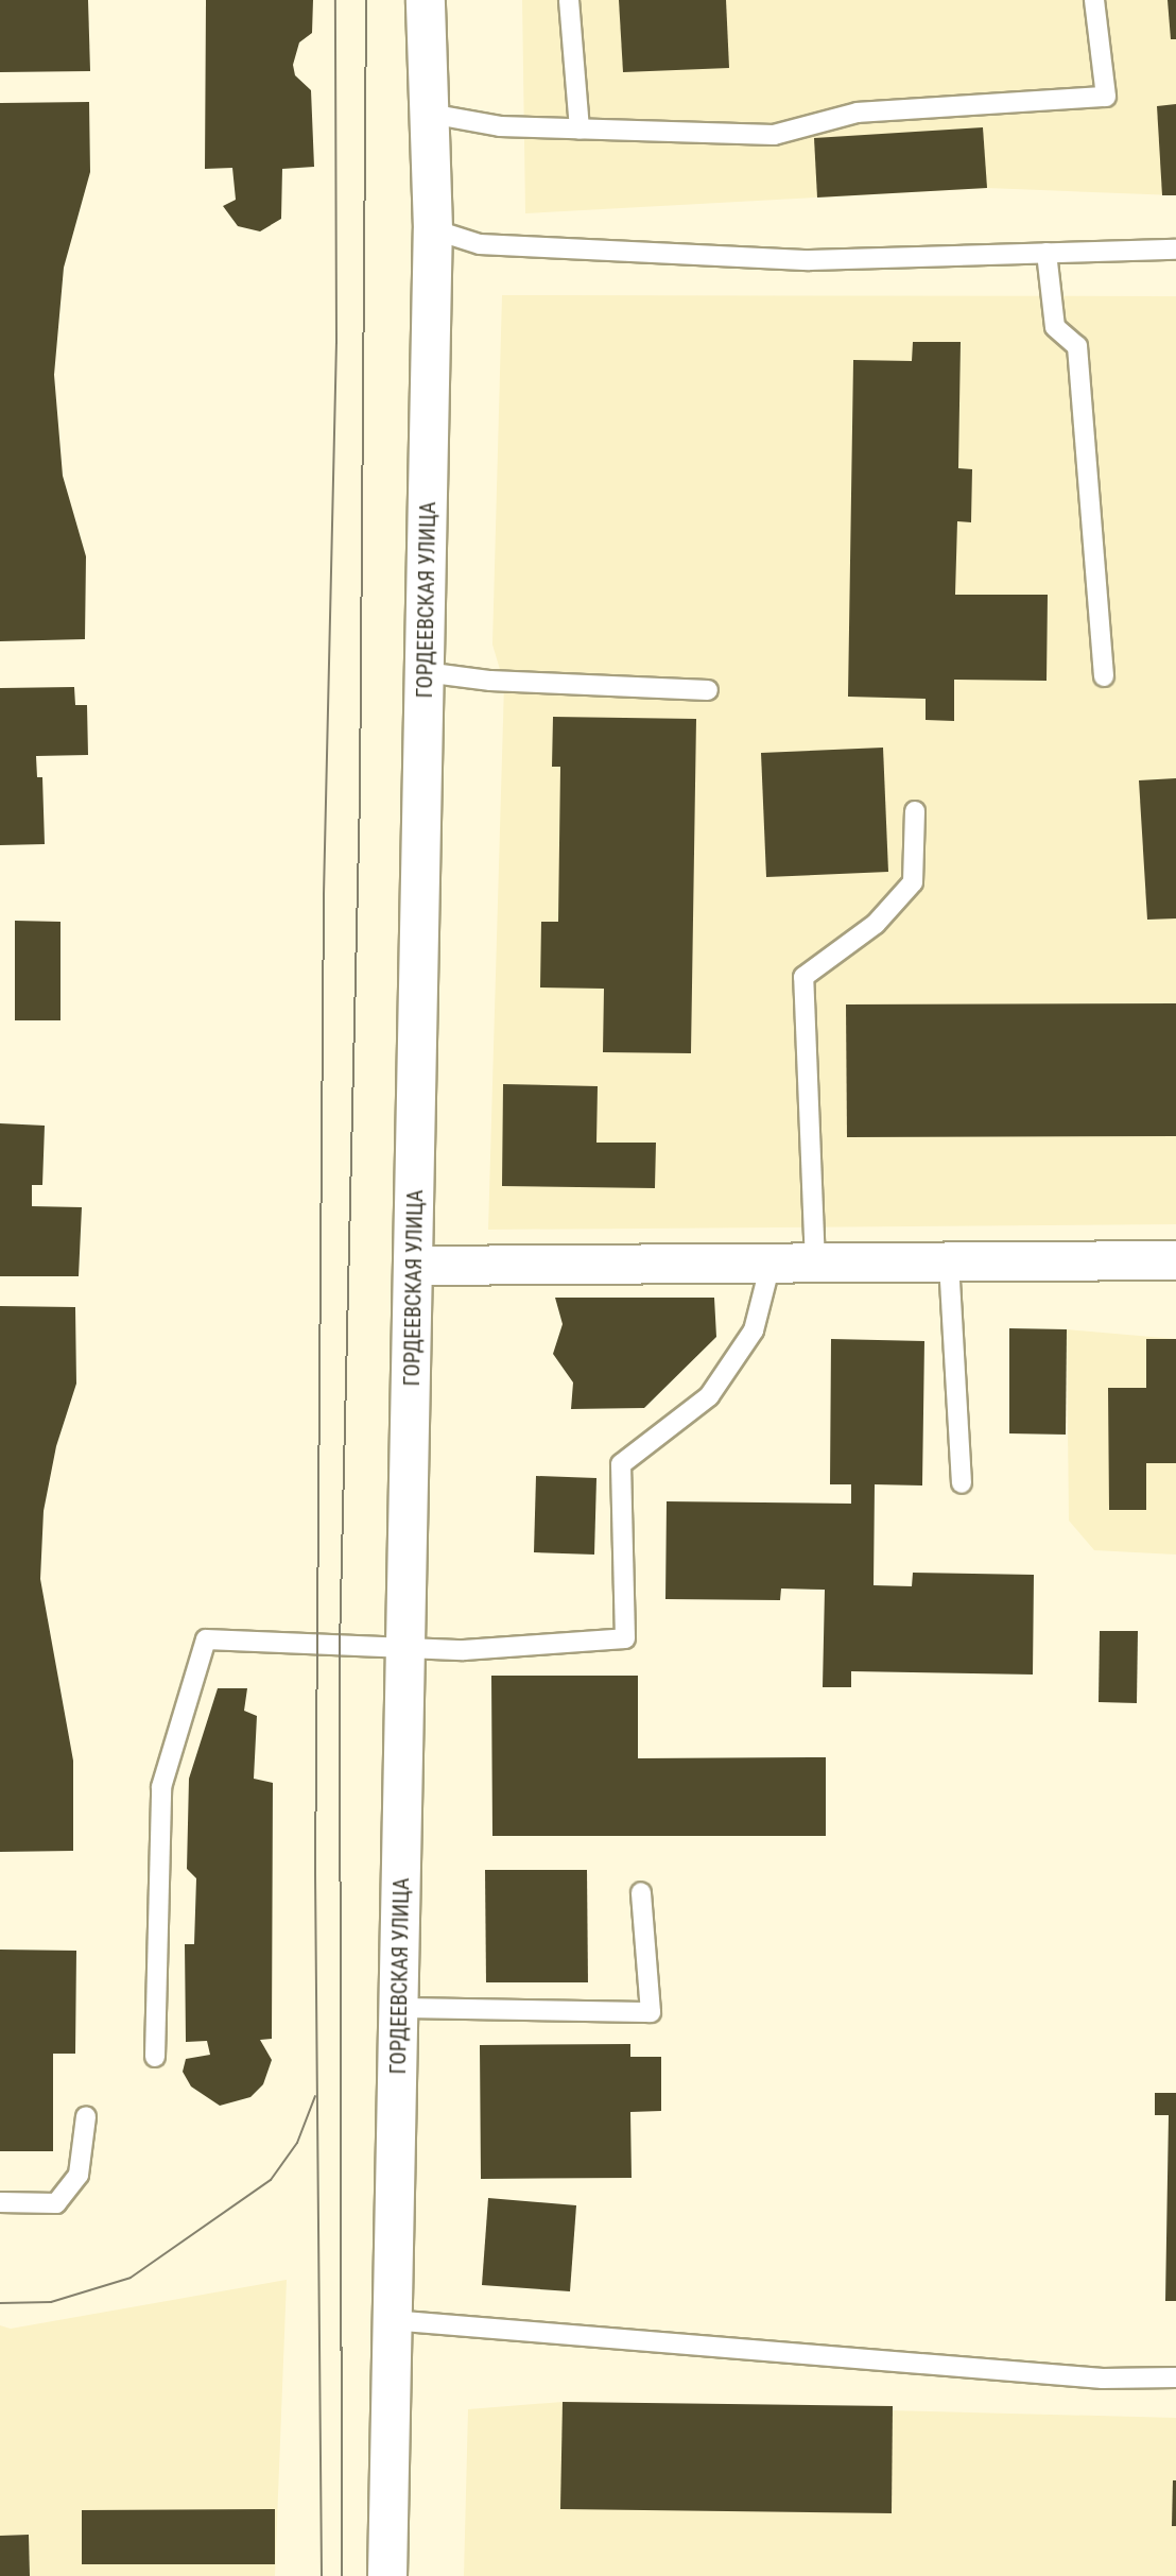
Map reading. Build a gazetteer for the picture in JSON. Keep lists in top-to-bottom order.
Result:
{
  "streets": {
    "street": ["ГОРДЕЕВСКАЯ УЛИЦА"]
  }
}
